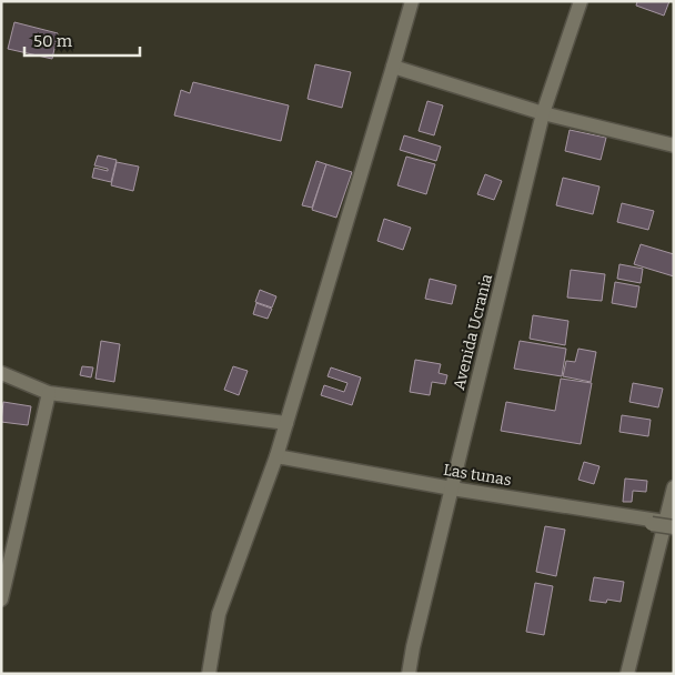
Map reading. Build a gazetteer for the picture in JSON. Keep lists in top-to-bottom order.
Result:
{
  "streets": {
    "street": ["Avenida Ucrania", "Las tunas"]
  },
  "crossings": [
    ["Avenida Ucrania", "Las tunas"]
  ],
  "scale_bar": "50 m"
}
